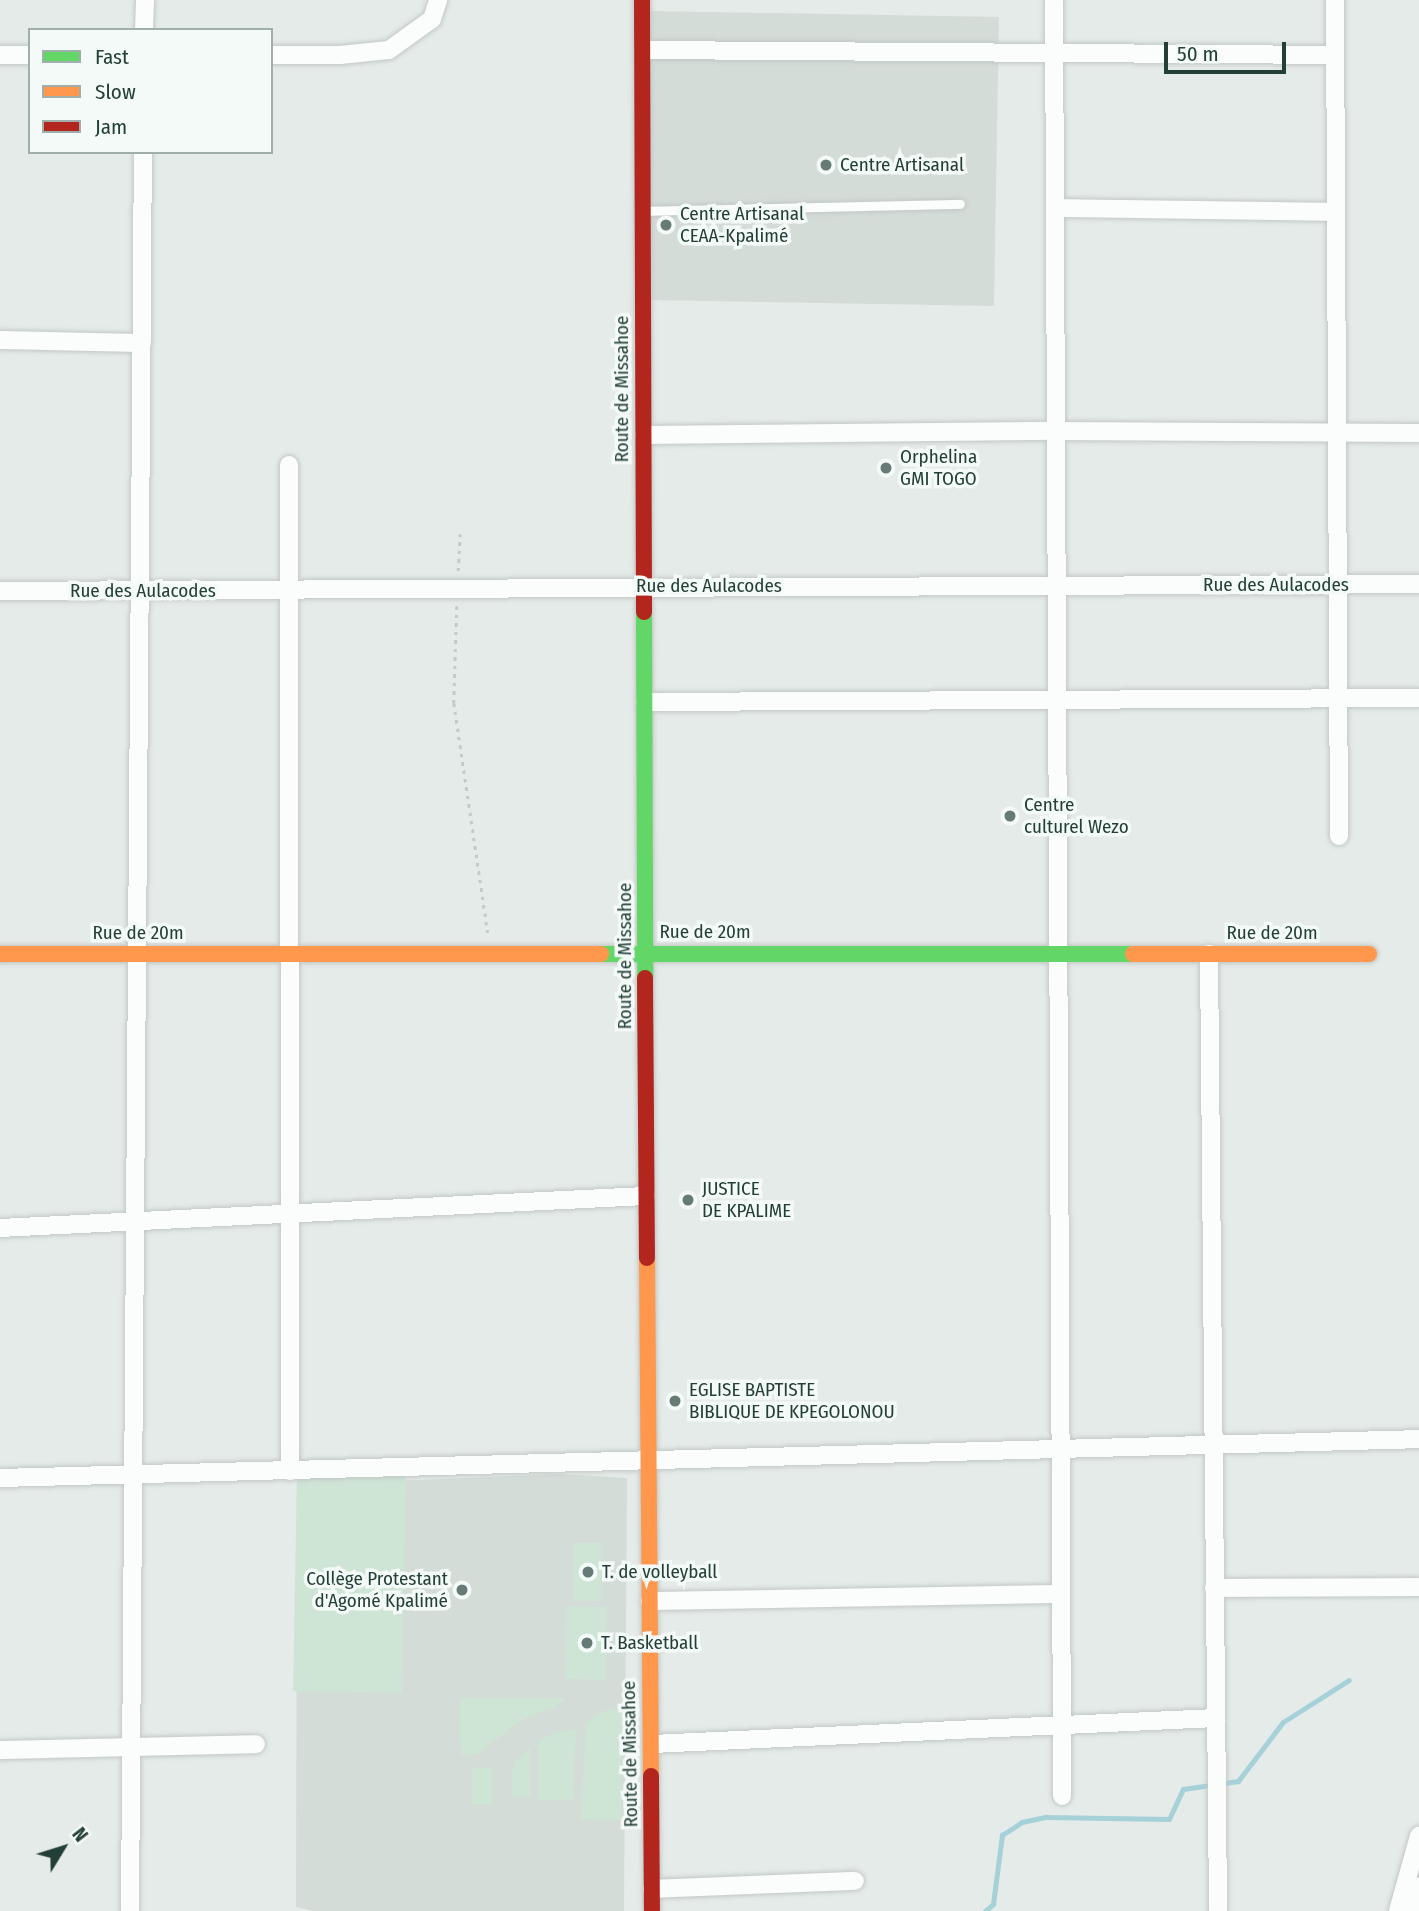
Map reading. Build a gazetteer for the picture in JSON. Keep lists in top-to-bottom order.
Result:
{
  "streets": {
    "main road": ["Route de Missahoe", "Rue de 20m"],
    "street": ["Rue des Aulacodes"]
  },
  "crossings": [
    ["Route de Missahoe", "Rue des Aulacodes"],
    ["Route de Missahoe", "Rue de 20m"]
  ],
  "places": [
    "Centre Artisanal",
    "Centre Artisanal CEAA-Kpalimé",
    "Orphelina GMI TOGO",
    "Centre culturel Wezo",
    "JUSTICE DE KPALIME",
    "EGLISE BAPTISTE BIBLIQUE DE KPEGOLONOU",
    "T. de volleyball",
    "Collège Protestant d'Agomé Kpalimé",
    "T. Basketball"
  ],
  "legend": ["Fast", "Slow", "Jam"],
  "scale_bar": "50 m",
  "north": "top right"
}
